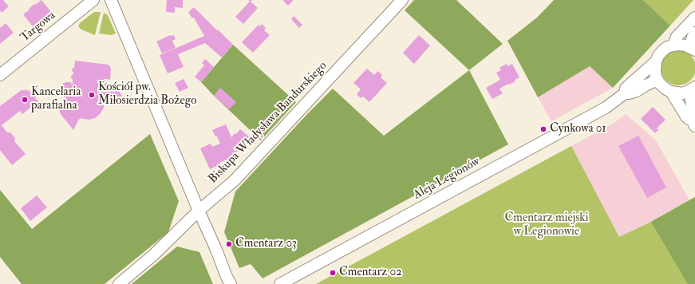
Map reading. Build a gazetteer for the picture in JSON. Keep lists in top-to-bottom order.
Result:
{
  "streets": {
    "street": ["Targowa", "Biskupa Władysława Bandurskiego", "Aleja Legionów"]
  },
  "parks": ["Cmentarz miejski w Legionowie"],
  "places": [
    "Kościół pw. Miłosierdzia Bożego",
    "Kancelaria parafialna",
    "Cynkowa 01",
    "Cmentarz 03",
    "Cmentarz 02"
  ]
}
